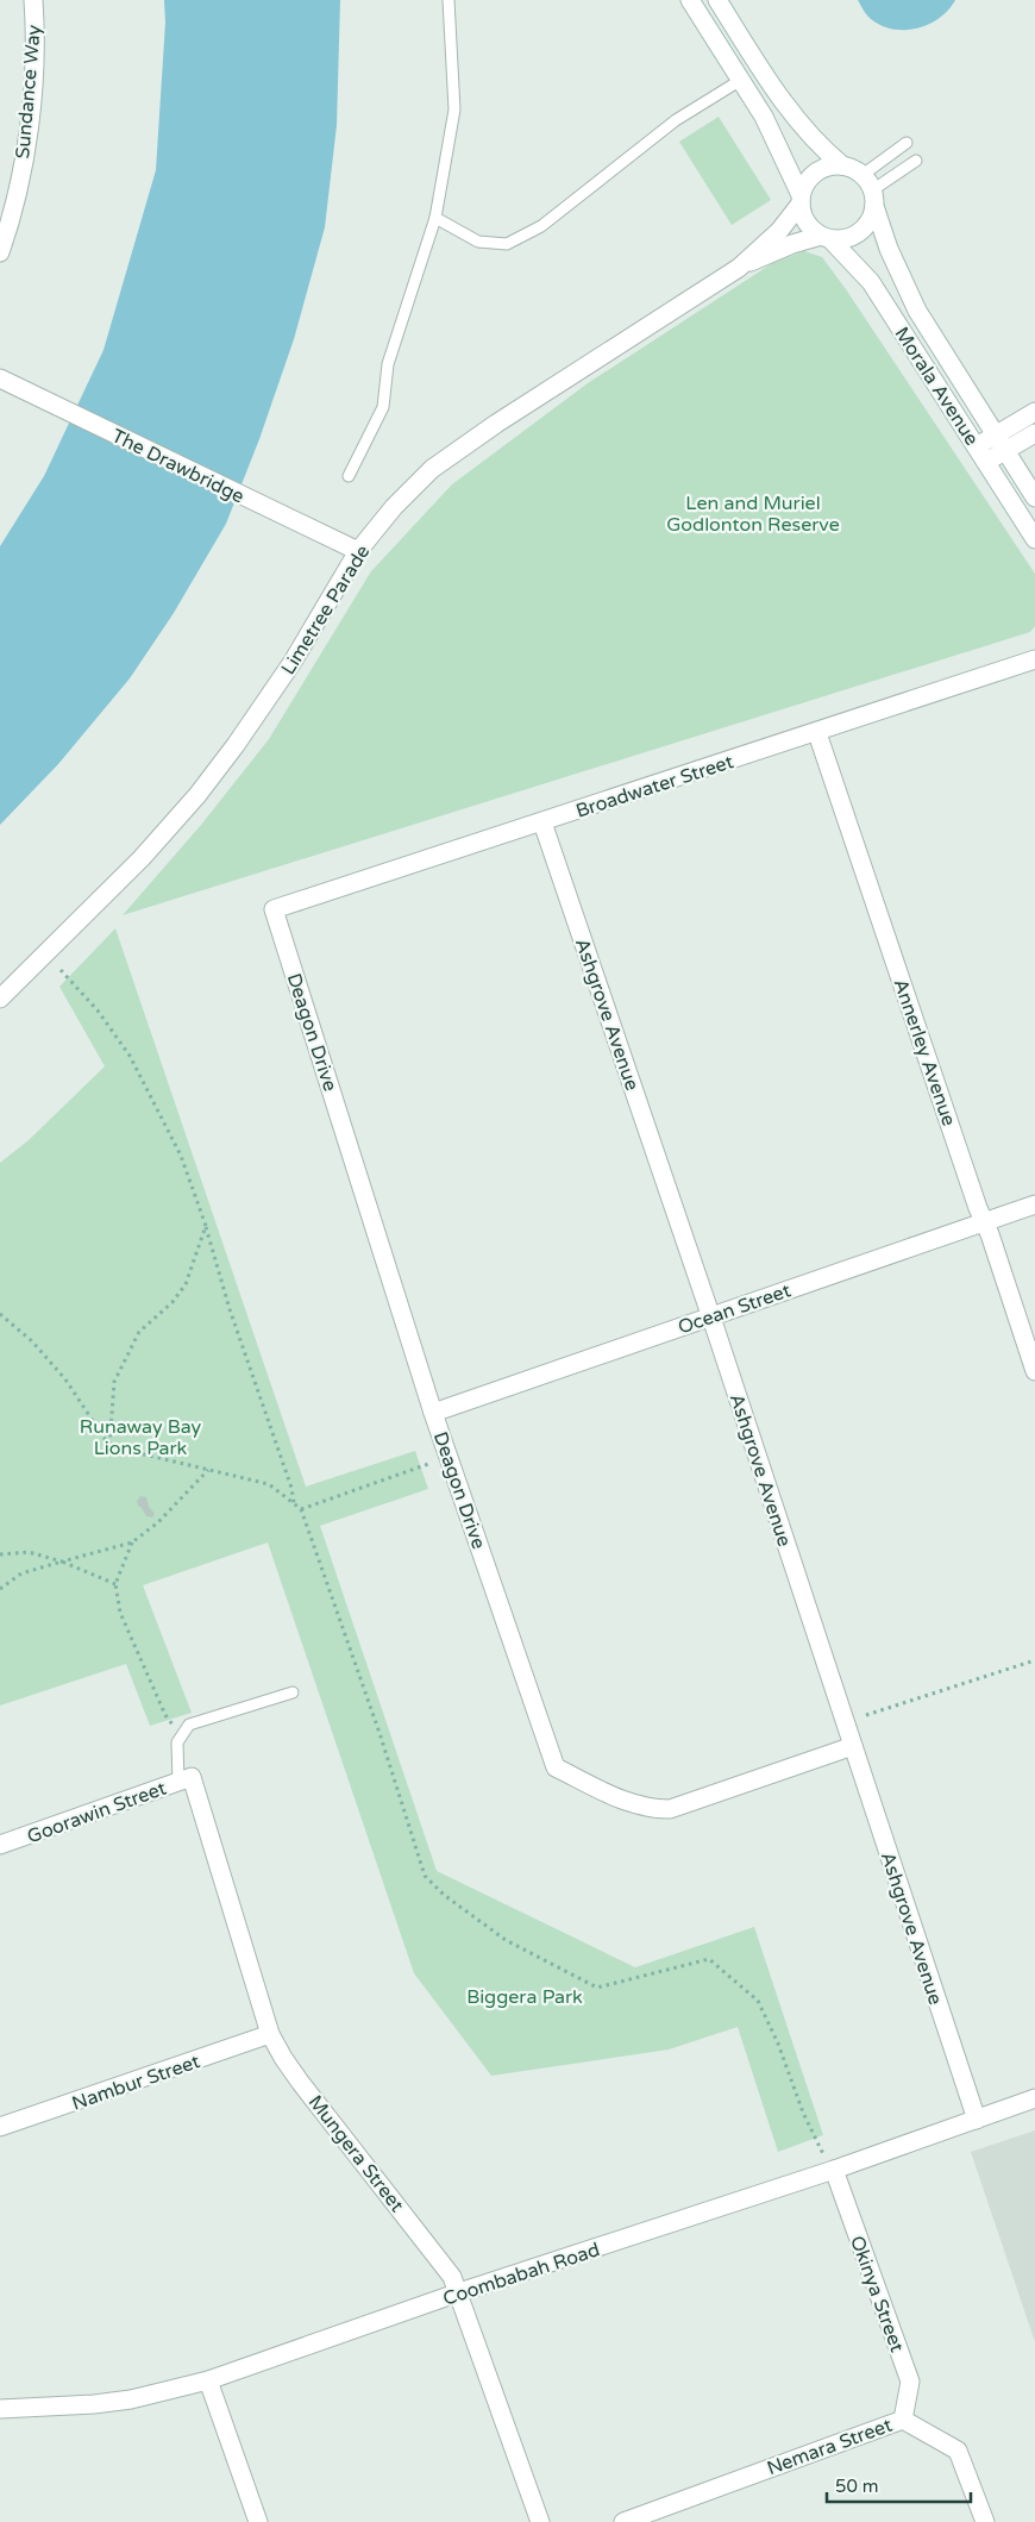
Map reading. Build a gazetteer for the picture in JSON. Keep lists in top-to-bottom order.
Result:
{
  "streets": {
    "street": [
      "Sundance Way",
      "Morala Avenue",
      "The Drawbridge",
      "Limetree Parade",
      "Broadwater Street",
      "Ashgrove Avenue",
      "Deagon Drive",
      "Annerley Avenue",
      "Ocean Street",
      "Goorawin Street",
      "Nambur Street",
      "Mungera Street",
      "Coombabah Road",
      "Okinya Street",
      "Nemara Street"
    ]
  },
  "crossings": [
    ["Morala Avenue", "Limetree Parade"],
    ["The Drawbridge", "Limetree Parade"],
    ["Broadwater Street", "Ashgrove Avenue"],
    ["Broadwater Street", "Deagon Drive"],
    ["Broadwater Street", "Annerley Avenue"],
    ["Ashgrove Avenue", "Deagon Drive"],
    ["Ashgrove Avenue", "Ocean Street"],
    ["Ashgrove Avenue", "Coombabah Road"],
    ["Deagon Drive", "Ocean Street"],
    ["Annerley Avenue", "Ocean Street"],
    ["Goorawin Street", "Mungera Street"],
    ["Nambur Street", "Mungera Street"],
    ["Mungera Street", "Coombabah Road"],
    ["Coombabah Road", "Okinya Street"],
    ["Okinya Street", "Nemara Street"]
  ],
  "parks": ["Len and Muriel Godlonton Reserve", "Runaway Bay Lions Park", "Biggera Park"],
  "scale_bar": "50 m"
}
